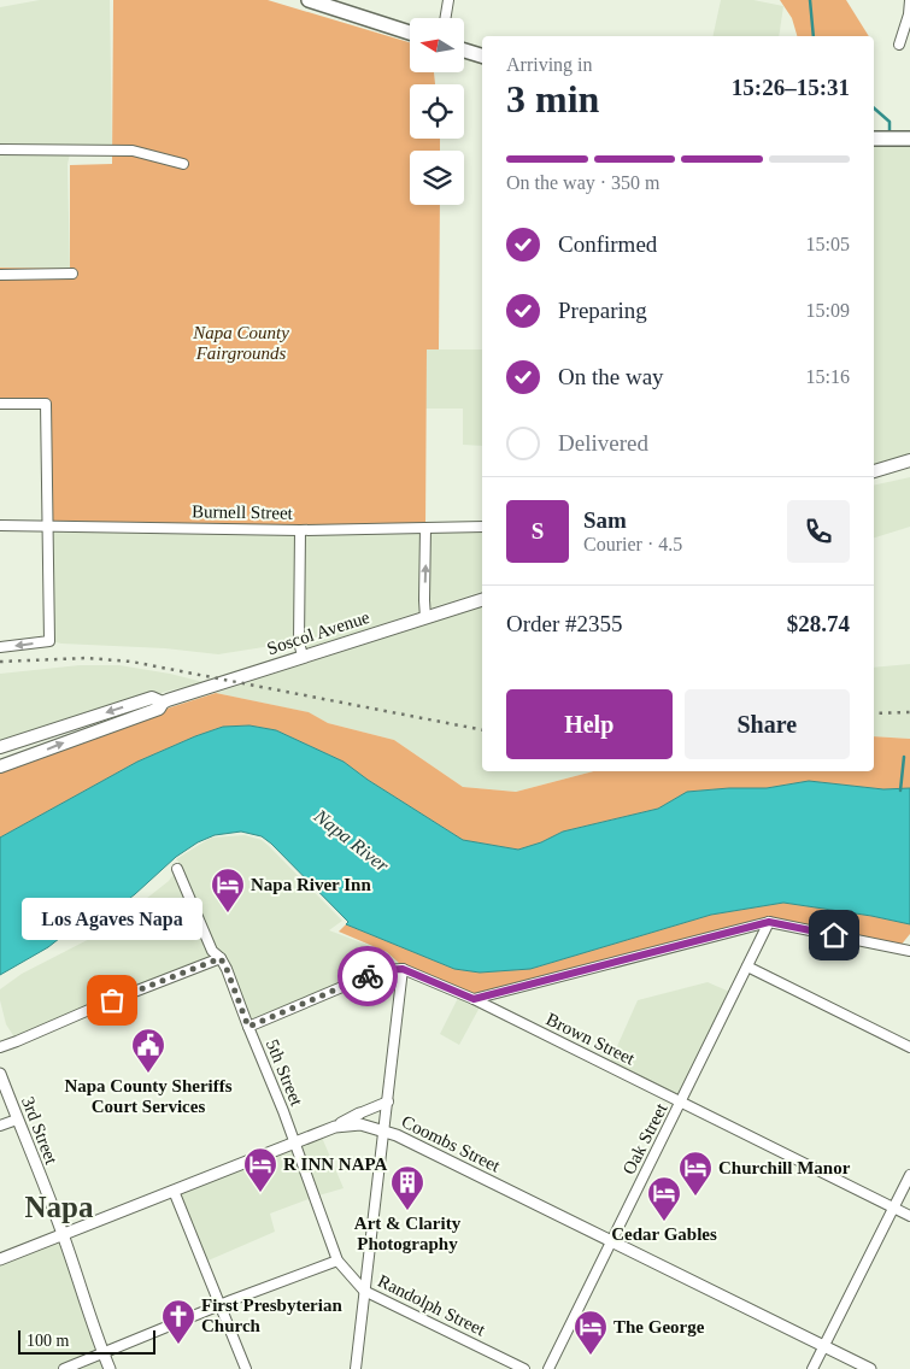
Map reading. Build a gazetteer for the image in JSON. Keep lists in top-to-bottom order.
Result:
{
  "streets": {
    "main road": ["Soscol Avenue"],
    "street": [
      "Burnell Street",
      "Brown Street",
      "5th Street",
      "3rd Street",
      "Oak Street",
      "Coombs Street",
      "Randolph Street"
    ]
  },
  "crossings": [
    ["Brown Street", "Oak Street"],
    ["5th Street", "Coombs Street"],
    ["5th Street", "Randolph Street"],
    ["3rd Street", "Coombs Street"],
    ["Oak Street", "Coombs Street"]
  ],
  "districts": ["Napa"],
  "water": ["Napa River"],
  "parks": ["Napa County Fairgrounds"],
  "places": {
    "hotel": [
      "Napa River Inn",
      "R INN NAPA",
      "Churchill Manor",
      "Cedar Gables",
      "The George"
    ],
    "other": ["Los Agaves Napa"],
    "public building": ["Napa County Sheriffs Court Services"],
    "building": ["Art & Clarity Photography"],
    "church": ["First Presbyterian Church"]
  },
  "scale_bar": "100 m",
  "north": "left",
  "page": {
    "heading": ["3 min", "Arriving in", "15:26–15:31"],
    "panel": [
      "Sam",
      "Courier · 4.5",
      "Order #2355",
      "$28.74"
    ],
    "bar": "On the way · 350 m",
    "list": [
      ["Confirmed", "15:05"],
      ["Preparing", "15:09"],
      ["On the way", "15:16"],
      "Delivered"
    ],
    "round": "S",
    "buttons": ["Help", "Share"],
    "bubble": "Los Agaves Napa",
    "scale": "100 m"
  }
}
